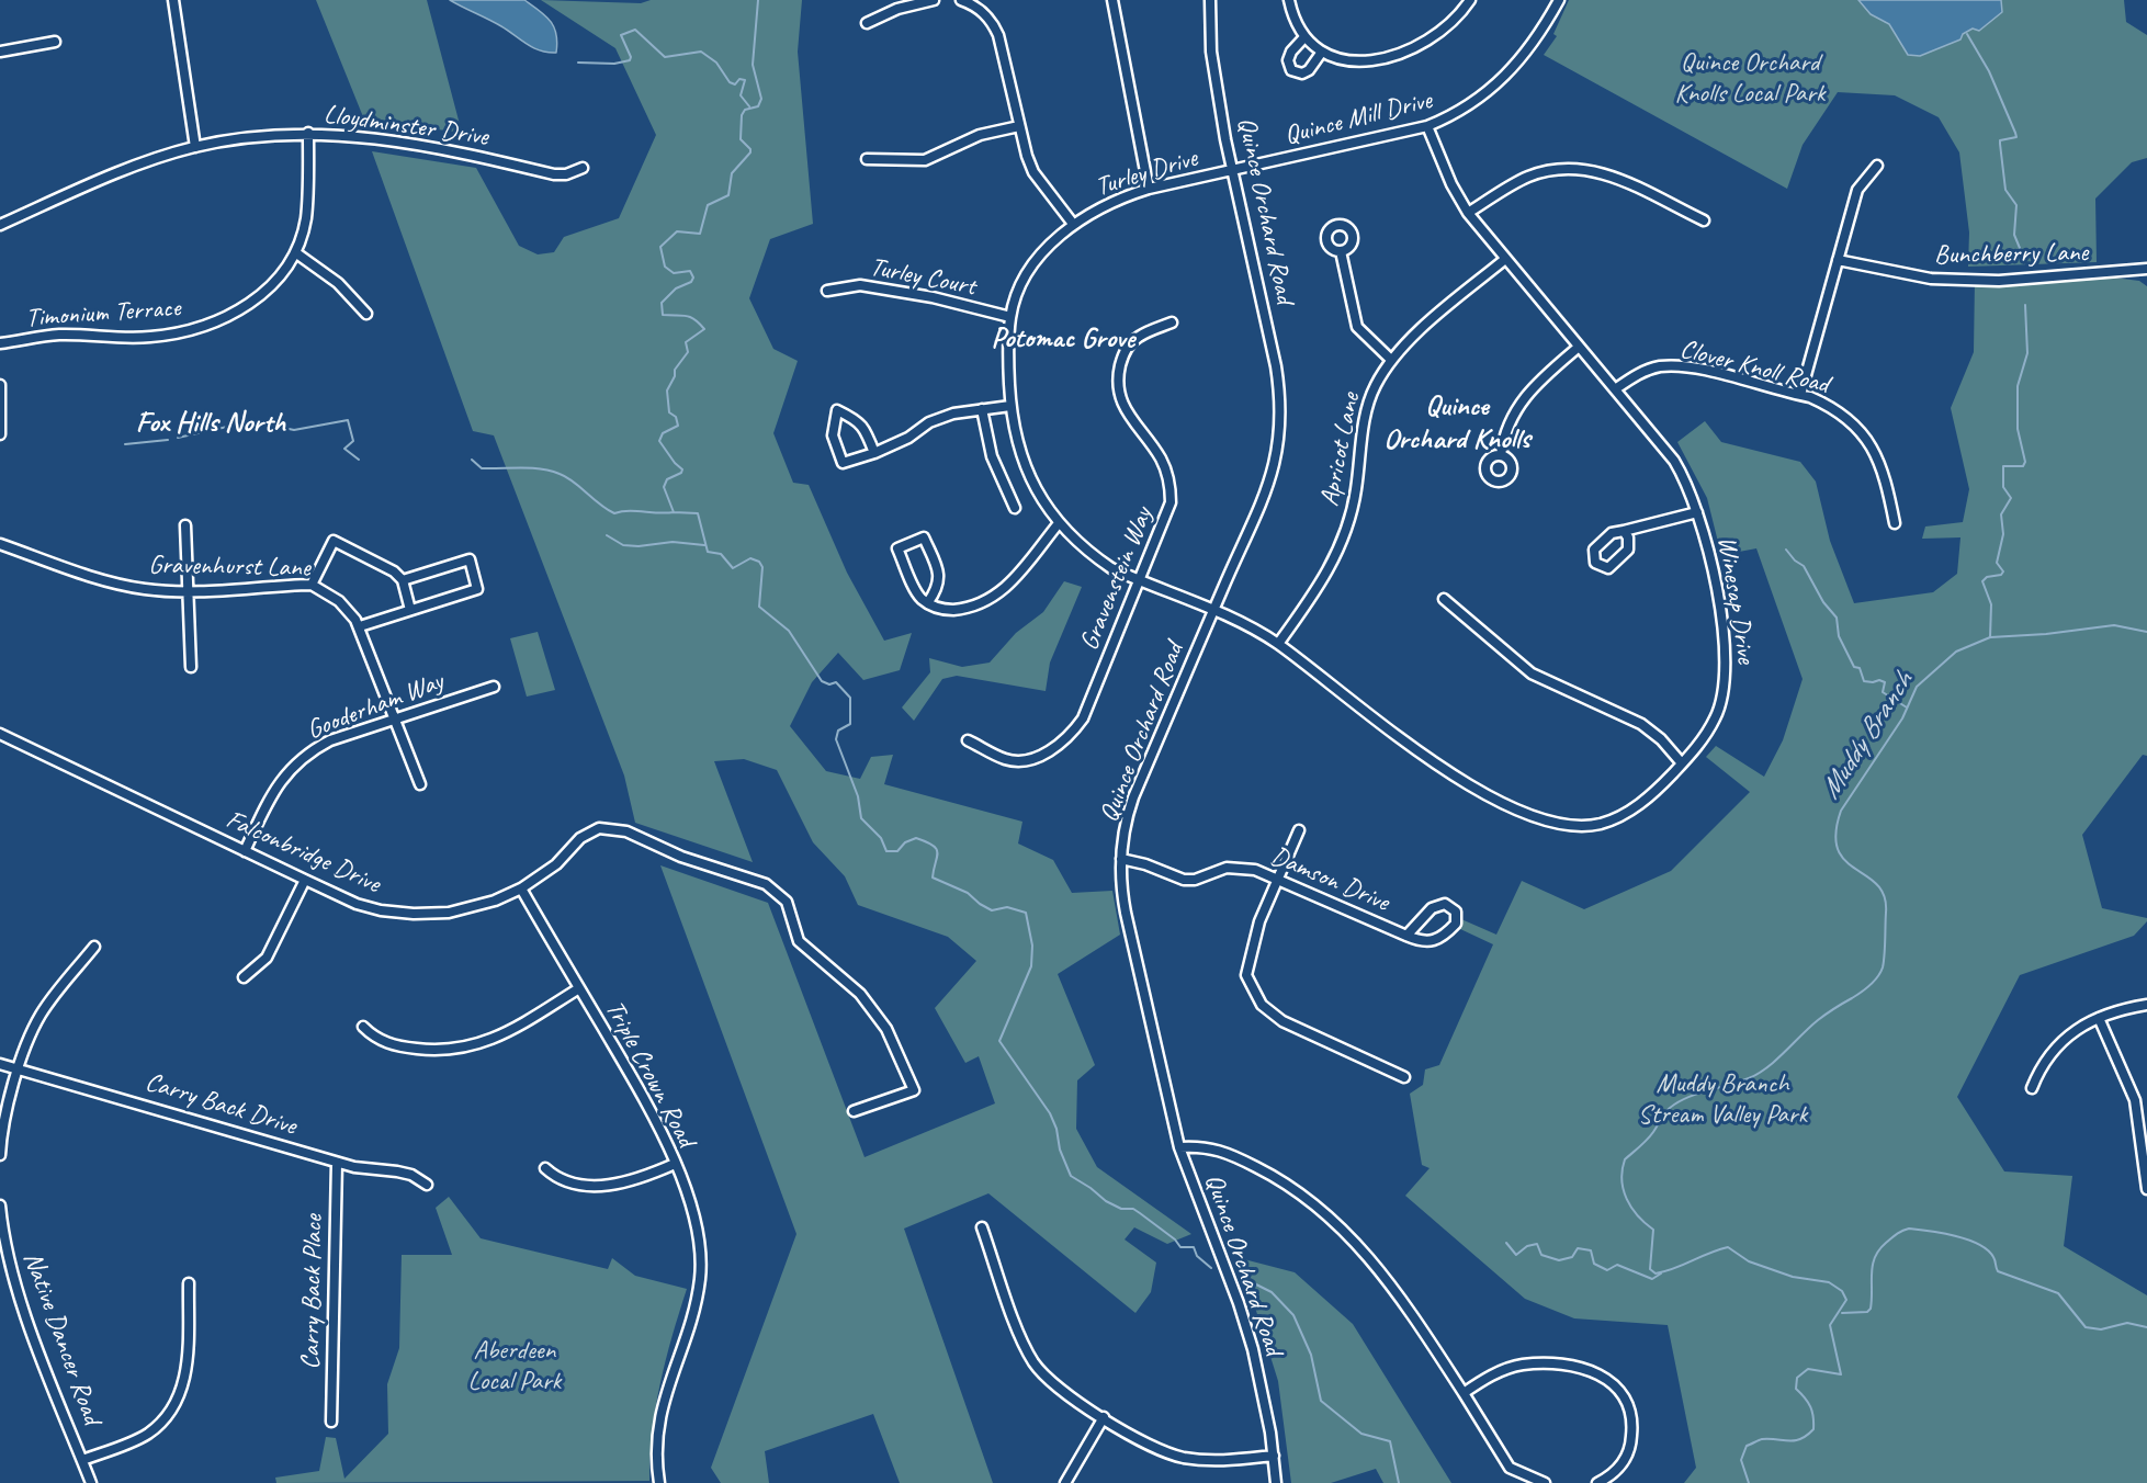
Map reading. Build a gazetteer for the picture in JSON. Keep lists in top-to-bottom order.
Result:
{
  "streets": {
    "street": [
      "Quince Mill Drive",
      "Lloydminster Drive",
      "Turley Drive",
      "Quince Orchard Road",
      "Bunchberry Lane",
      "Turley Court",
      "Timonium Terrace",
      "Clover Knoll Road",
      "Apricot Lane",
      "Gravenhurst Lane",
      "Gravenstein Way",
      "Winesap Drive",
      "Gooderham Way",
      "Falconbridge Drive",
      "Damson Drive",
      "Triple Crown Road",
      "Carry Back Drive",
      "Carry Back Place",
      "Native Dancer Road"
    ]
  },
  "crossings": [
    ["Quince Mill Drive", "Turley Drive"],
    ["Quince Mill Drive", "Quince Orchard Road"],
    ["Quince Mill Drive", "Winesap Drive"],
    ["Lloydminster Drive", "Timonium Terrace"],
    ["Turley Drive", "Quince Orchard Road"],
    ["Turley Drive", "Turley Court"],
    ["Turley Drive", "Gravenstein Way"],
    ["Turley Drive", "Winesap Drive"],
    ["Quince Orchard Road", "Winesap Drive"],
    ["Quince Orchard Road", "Damson Drive"],
    ["Clover Knoll Road", "Winesap Drive"],
    ["Apricot Lane", "Winesap Drive"],
    ["Gravenhurst Lane", "Gooderham Way"],
    ["Gooderham Way", "Falconbridge Drive"],
    ["Falconbridge Drive", "Triple Crown Road"],
    ["Carry Back Drive", "Carry Back Place"]
  ],
  "districts": ["Potomac Grove", "Quince Orchard Knolls", "Fox Hills North"],
  "water": ["Muddy Branch"],
  "parks": ["Quince Orchard Knolls Local Park", "Muddy Branch Stream Valley Park", "Aberdeen Local Park"]
}
